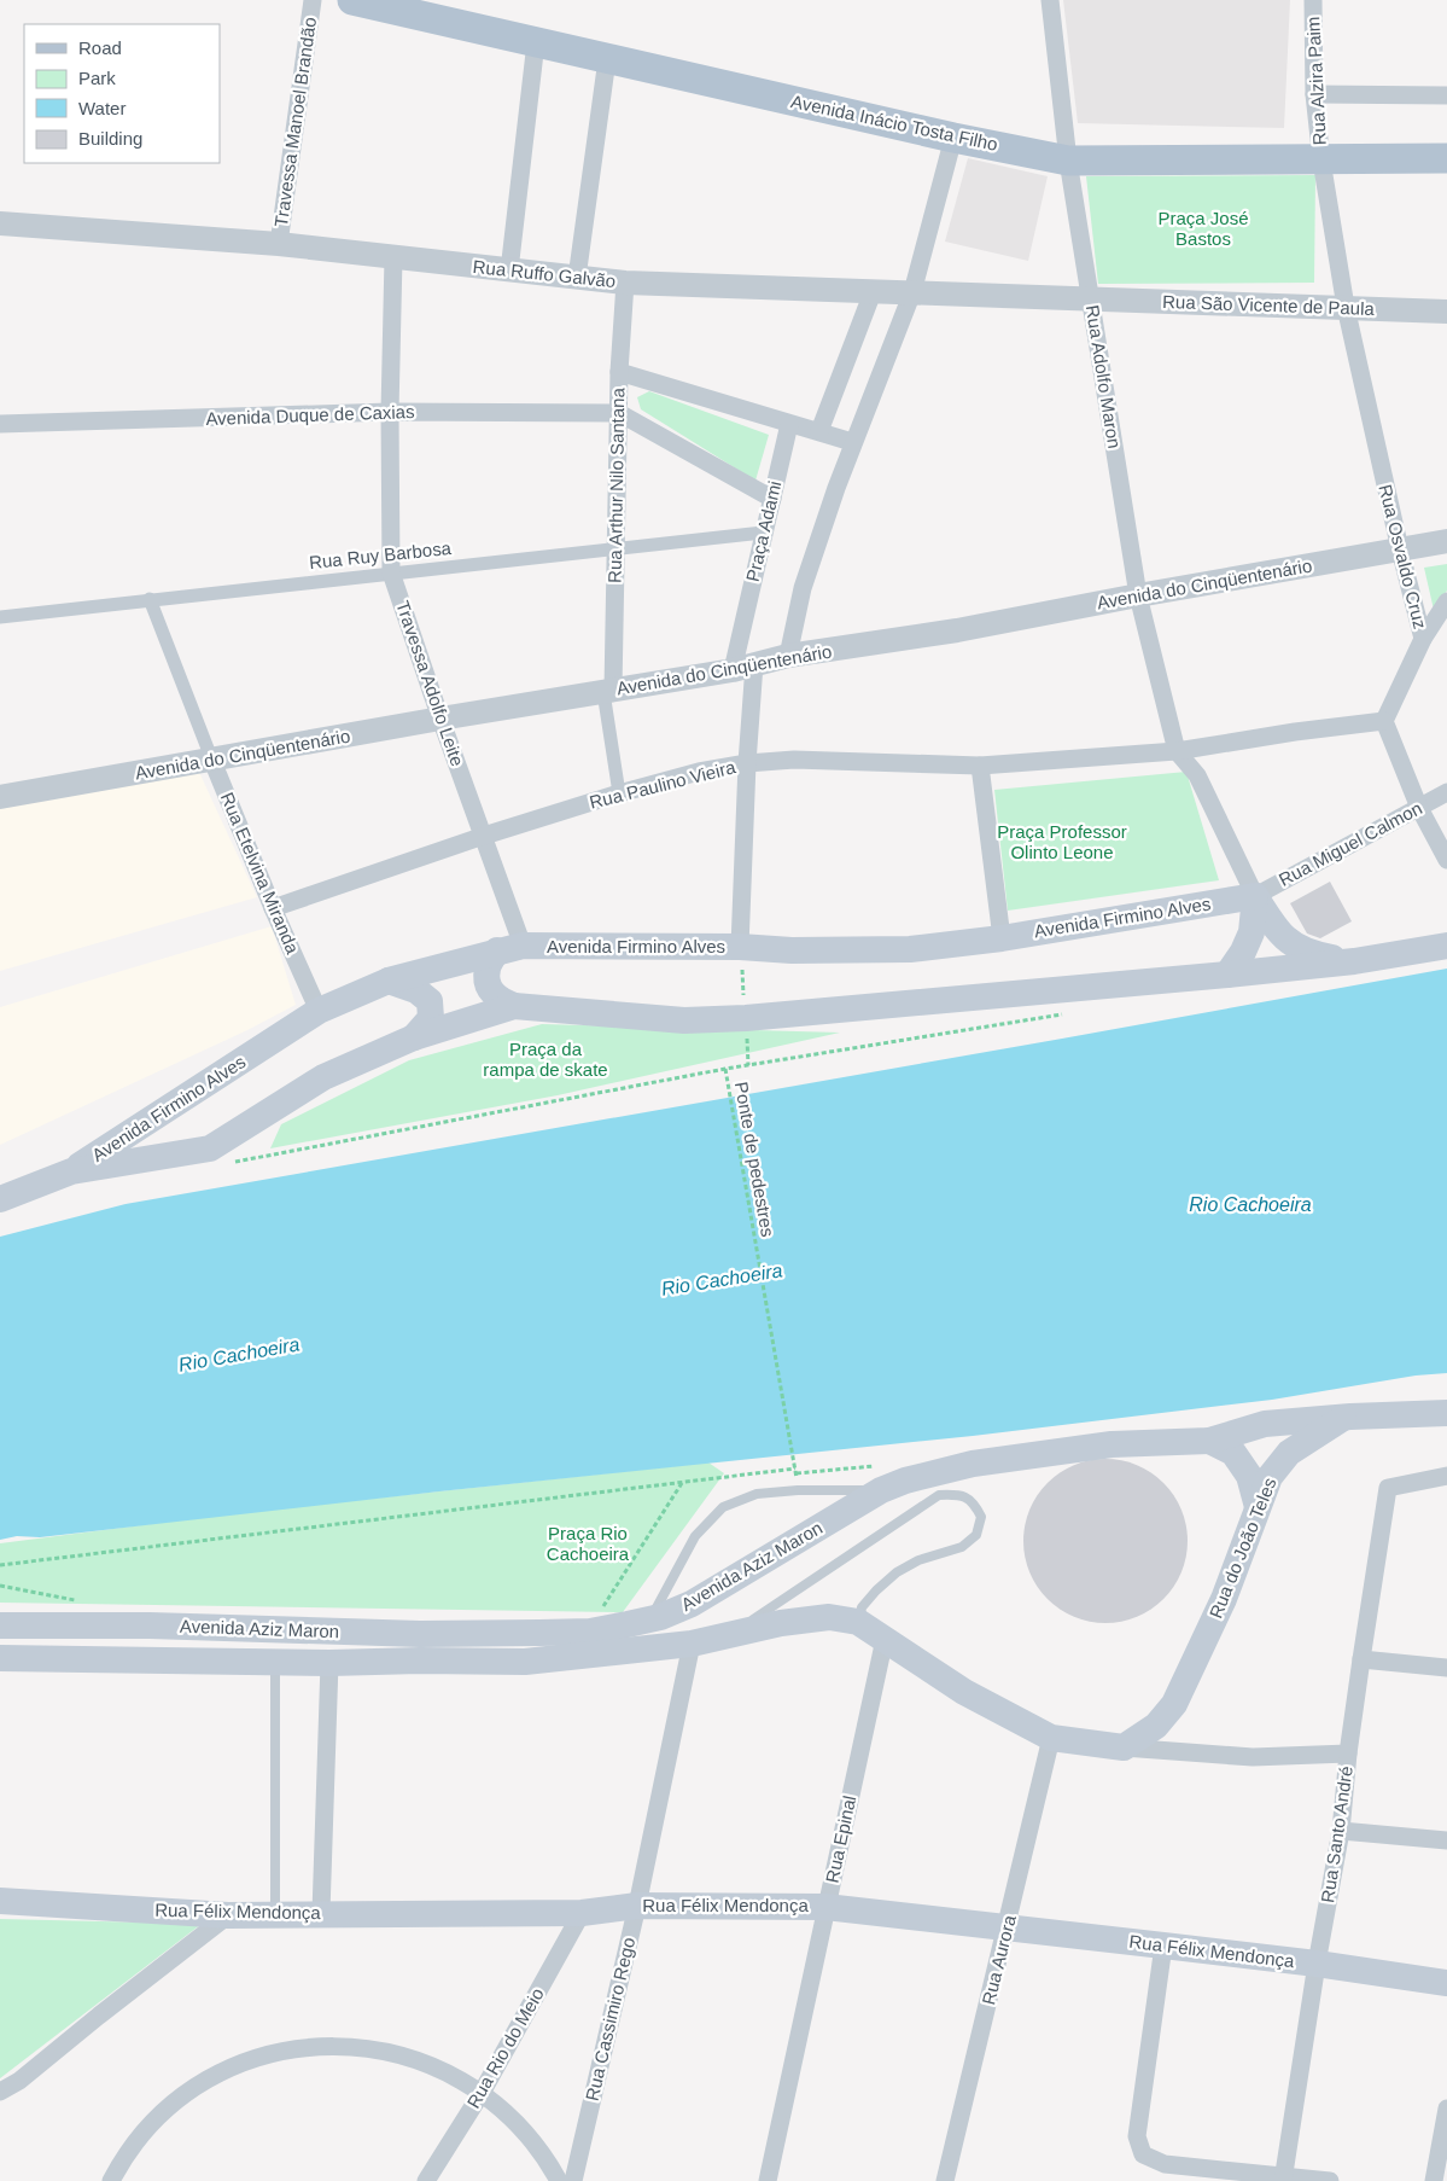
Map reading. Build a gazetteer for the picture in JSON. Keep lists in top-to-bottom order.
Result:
{
  "streets": {
    "main road": [
      "Avenida Inácio Tosta Filho",
      "Avenida Firmino Alves",
      "Rua do João Teles",
      "Avenida Aziz Maron",
      "Rua Félix Mendonça"
    ],
    "street": [
      "Rua Alzira Paim",
      "Travessa Manoel Brandão",
      "Rua Ruffo Galvão",
      "Rua São Vicente de Paula",
      "Rua Adolfo Maron",
      "Avenida Duque de Caxias",
      "Rua Arthur Nilo Santana",
      "Praça Adami",
      "Rua Ruy Barbosa",
      "Rua Osvaldo Cruz",
      "Avenida do Cinqüentenário",
      "Travessa Adolfo Leite",
      "Rua Paulino Vieira",
      "Rua Miguel Calmon",
      "Rua Etelvina Miranda",
      "Rua Santo André",
      "Rua Epinal",
      "Rua Aurora",
      "Rua Cassimiro Rego",
      "Rua Rio do Meio"
    ],
    "path": ["Ponte de pedestres"]
  },
  "crossings": [
    ["Rua Alzira Paim", "Avenida Inácio Tosta Filho"],
    ["Travessa Manoel Brandão", "Rua Ruffo Galvão"],
    ["Avenida Inácio Tosta Filho", "Rua Adolfo Maron"],
    ["Rua Ruffo Galvão", "Rua São Vicente de Paula"],
    ["Rua Ruffo Galvão", "Rua Adolfo Maron"],
    ["Rua Ruffo Galvão", "Rua Arthur Nilo Santana"],
    ["Rua Ruffo Galvão", "Travessa Adolfo Leite"],
    ["Rua São Vicente de Paula", "Rua Adolfo Maron"],
    ["Rua São Vicente de Paula", "Rua Osvaldo Cruz"],
    ["Rua Adolfo Maron", "Avenida do Cinqüentenário"],
    ["Rua Adolfo Maron", "Rua Paulino Vieira"],
    ["Avenida Duque de Caxias", "Rua Arthur Nilo Santana"],
    ["Avenida Duque de Caxias", "Travessa Adolfo Leite"],
    ["Rua Arthur Nilo Santana", "Rua Ruy Barbosa"],
    ["Rua Arthur Nilo Santana", "Avenida do Cinqüentenário"],
    ["Rua Arthur Nilo Santana", "Rua Paulino Vieira"],
    ["Praça Adami", "Rua Ruy Barbosa"],
    ["Praça Adami", "Avenida do Cinqüentenário"],
    ["Praça Adami", "Rua Paulino Vieira"],
    ["Praça Adami", "Avenida Firmino Alves"],
    ["Rua Ruy Barbosa", "Travessa Adolfo Leite"],
    ["Rua Ruy Barbosa", "Rua Etelvina Miranda"],
    ["Rua Osvaldo Cruz", "Avenida do Cinqüentenário"],
    ["Rua Osvaldo Cruz", "Rua Paulino Vieira"],
    ["Avenida do Cinqüentenário", "Travessa Adolfo Leite"],
    ["Avenida do Cinqüentenário", "Rua Etelvina Miranda"],
    ["Travessa Adolfo Leite", "Rua Paulino Vieira"],
    ["Travessa Adolfo Leite", "Avenida Firmino Alves"],
    ["Rua Paulino Vieira", "Rua Etelvina Miranda"],
    ["Rua Miguel Calmon", "Avenida Firmino Alves"],
    ["Rua Etelvina Miranda", "Avenida Firmino Alves"],
    ["Rua do João Teles", "Avenida Aziz Maron"],
    ["Avenida Aziz Maron", "Rua Epinal"],
    ["Avenida Aziz Maron", "Rua Aurora"],
    ["Avenida Aziz Maron", "Rua Cassimiro Rego"],
    ["Rua Santo André", "Rua Félix Mendonça"],
    ["Rua Epinal", "Rua Félix Mendonça"],
    ["Rua Félix Mendonça", "Rua Aurora"],
    ["Rua Félix Mendonça", "Rua Cassimiro Rego"],
    ["Rua Félix Mendonça", "Rua Rio do Meio"]
  ],
  "water": ["Rio Cachoeira"],
  "parks": [
    "Praça José Bastos",
    "Praça Professor Olinto Leone",
    "Praça da rampa de skate",
    "Praça Rio Cachoeira"
  ],
  "legend": [
    "Road",
    "Park",
    "Water",
    "Building"
  ]
}
